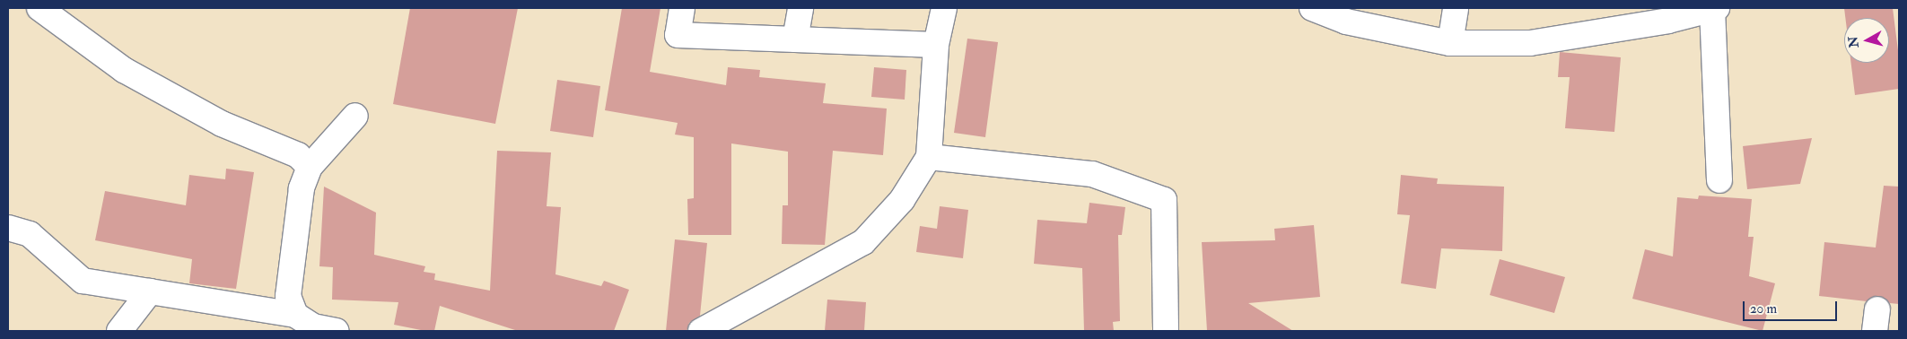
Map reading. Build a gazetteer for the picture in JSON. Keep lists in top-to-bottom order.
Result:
{
  "scale_bar": "20 m",
  "north": "left"
}
